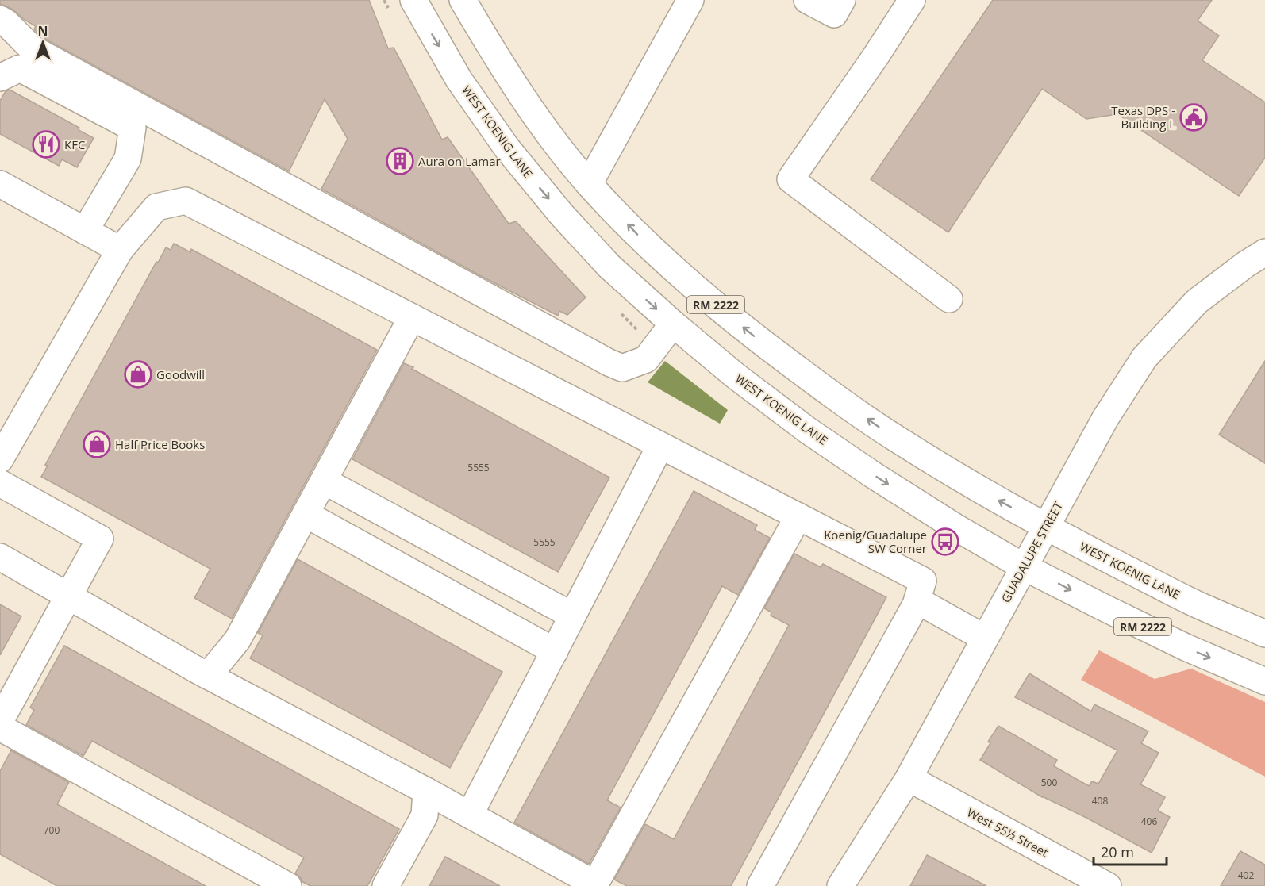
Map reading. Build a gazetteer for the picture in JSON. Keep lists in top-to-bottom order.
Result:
{
  "streets": {
    "main road": [
      "WEST KOENIG LANE",
      "RM 2222",
      "GUADALUPE STREET",
      "West 55½ Street"
    ]
  },
  "crossings": [
    ["WEST KOENIG LANE", "GUADALUPE STREET"],
    ["GUADALUPE STREET", "West 55½ Street"]
  ],
  "places": {
    "public building": ["Texas DPS - Building L"],
    "restaurant": ["KFC"],
    "building": ["Aura on Lamar"],
    "shop": ["Goodwill", "Half Price Books"],
    "bus stop": ["Koenig/Guadalupe SW Corner"]
  },
  "house_numbers": [
    "5555",
    "5555",
    "500",
    "408",
    "406",
    "700",
    "402"
  ],
  "scale_bar": "20 m",
  "north": "top"
}
